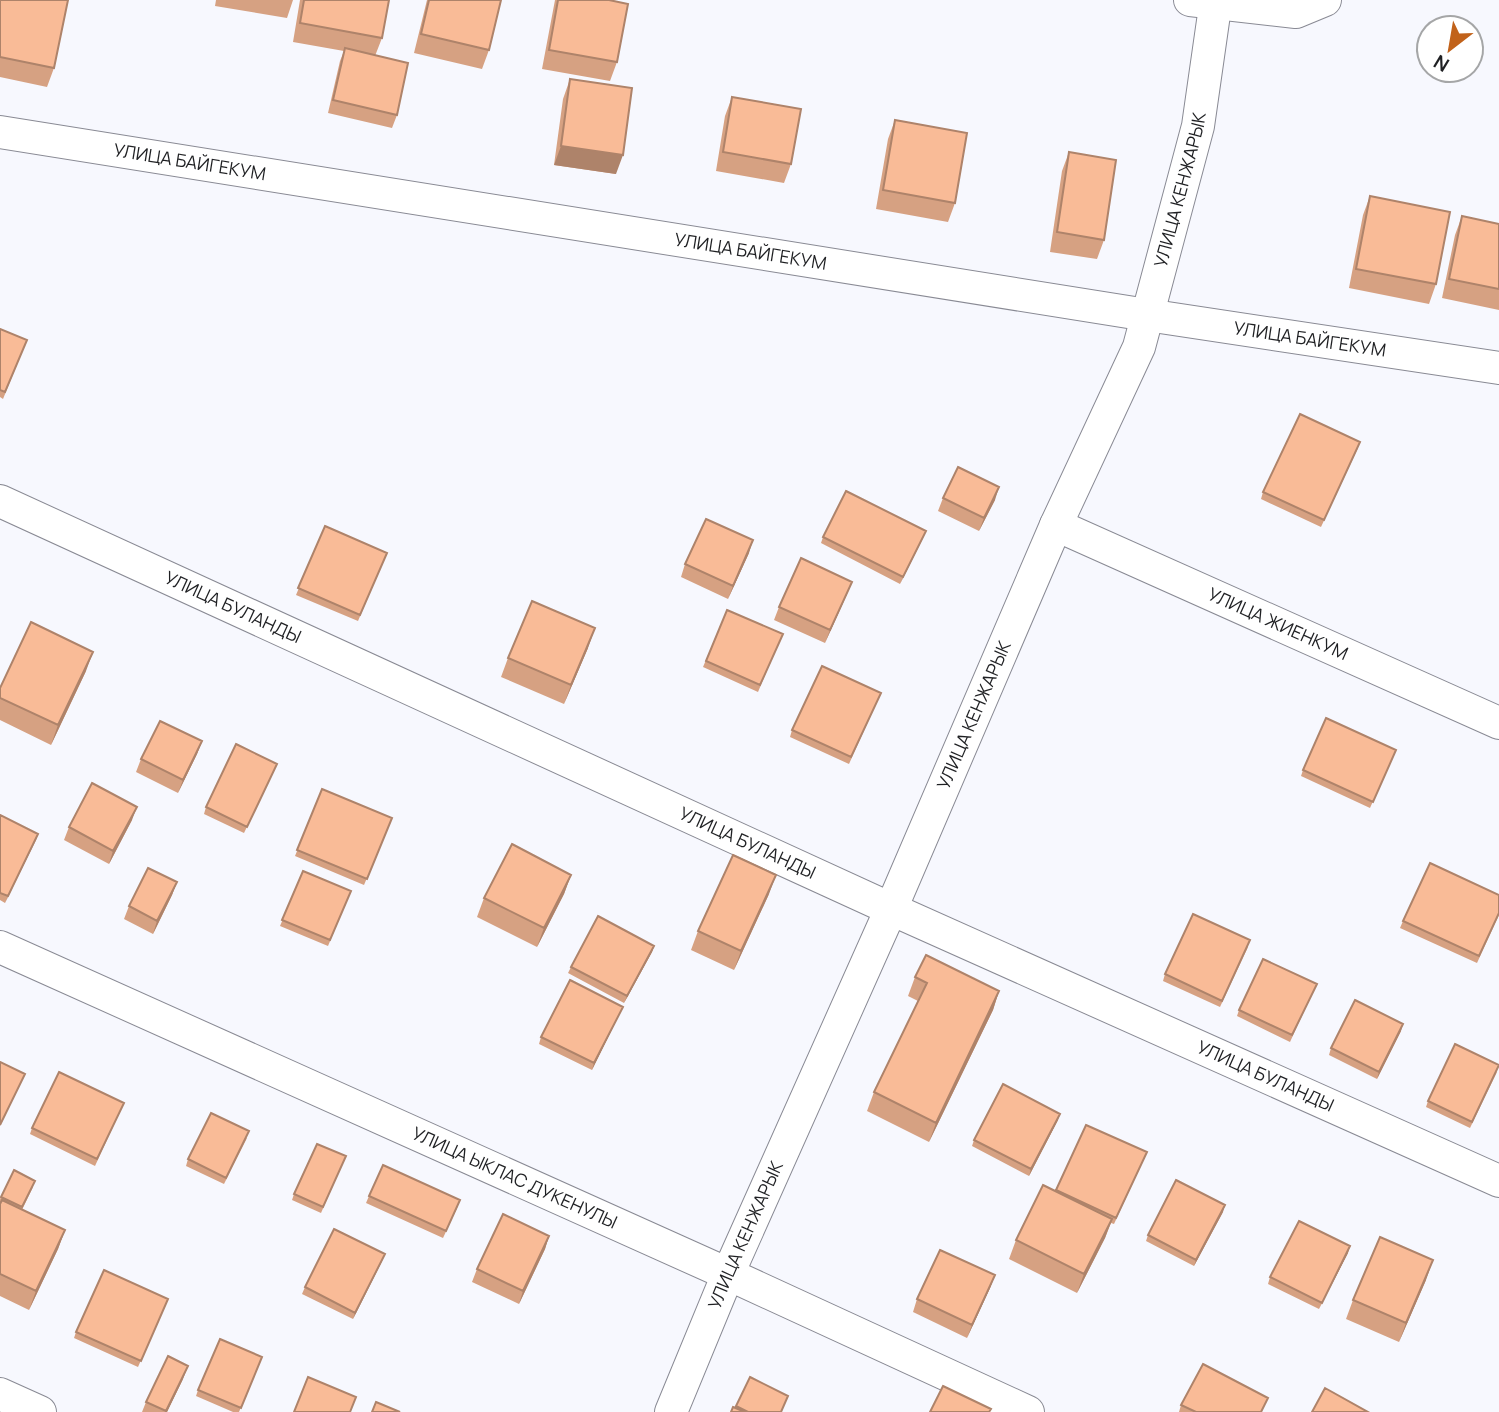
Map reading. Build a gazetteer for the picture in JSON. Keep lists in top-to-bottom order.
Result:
{
  "streets": {
    "street": [
      "УЛИЦА БАЙГЕКУМ",
      "УЛИЦА КЕНЖАРЫК",
      "УЛИЦА БУЛАНДЫ",
      "УЛИЦА ЖИЕНКУМ",
      "УЛИЦА ЫКЛАС ДУКЕНУЛЫ"
    ]
  },
  "crossings": [
    ["УЛИЦА БАЙГЕКУМ", "УЛИЦА КЕНЖАРЫК"],
    ["УЛИЦА КЕНЖАРЫК", "УЛИЦА БУЛАНДЫ"],
    ["УЛИЦА КЕНЖАРЫК", "УЛИЦА ЖИЕНКУМ"],
    ["УЛИЦА КЕНЖАРЫК", "УЛИЦА ЫКЛАС ДУКЕНУЛЫ"]
  ],
  "north": "bottom left"
}
